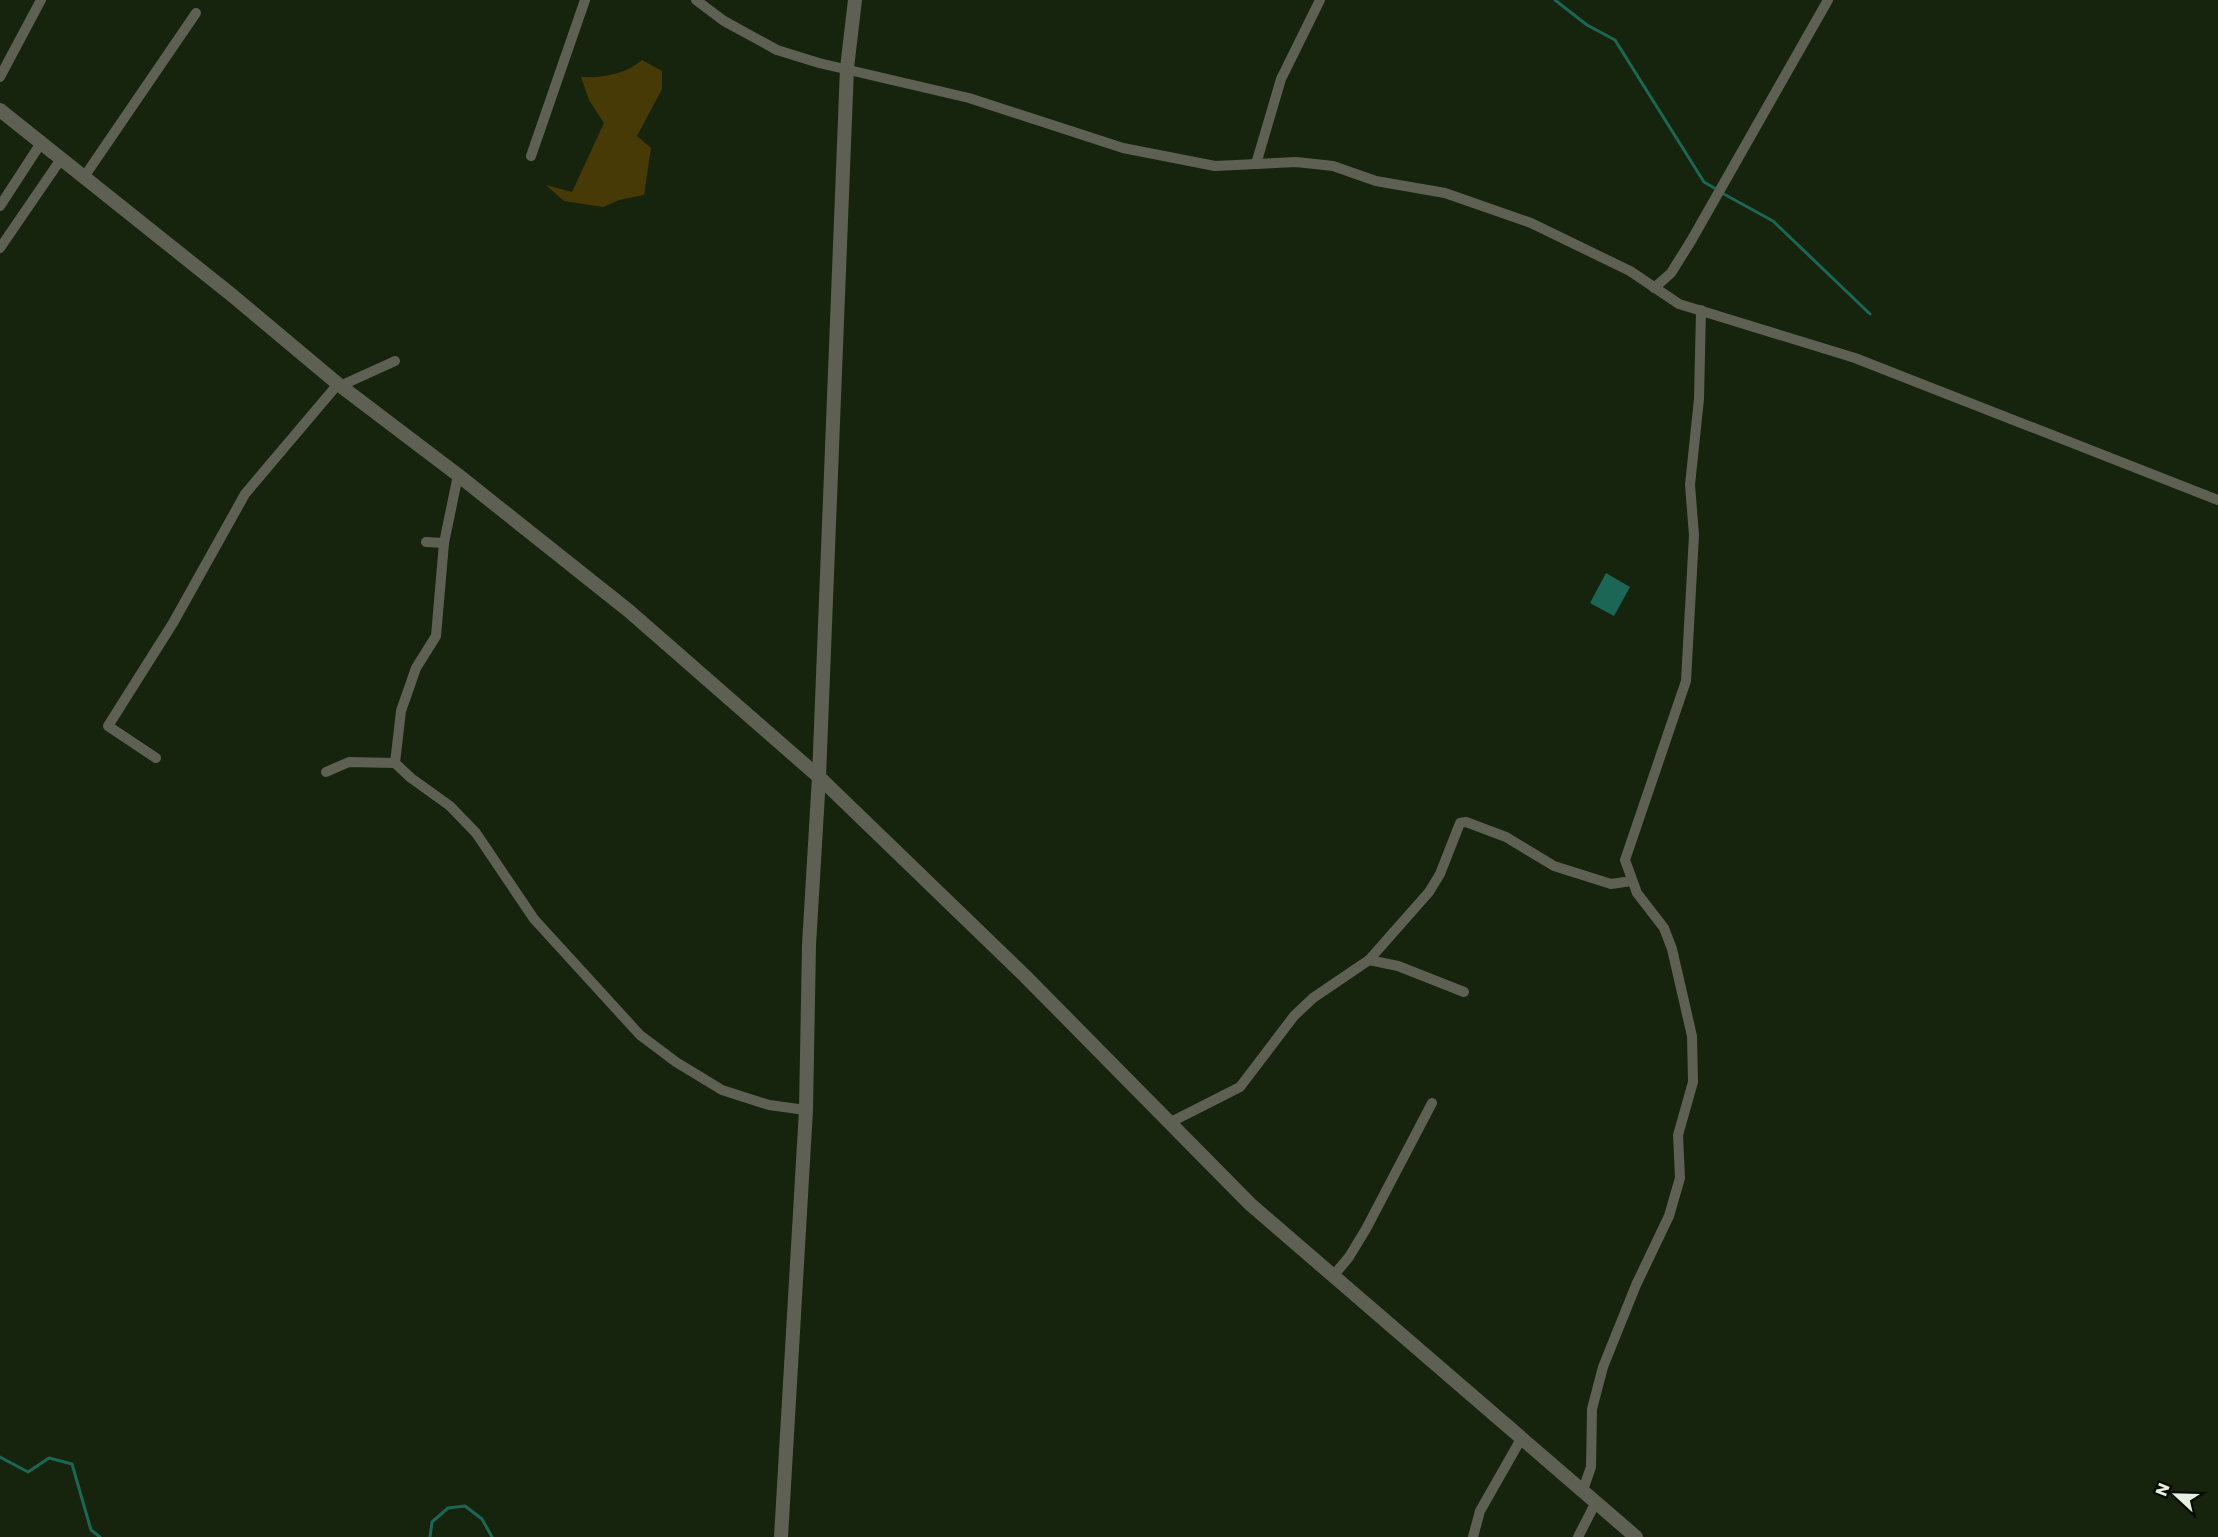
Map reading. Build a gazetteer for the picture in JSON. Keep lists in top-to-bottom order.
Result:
{
  "north": "left"
}
